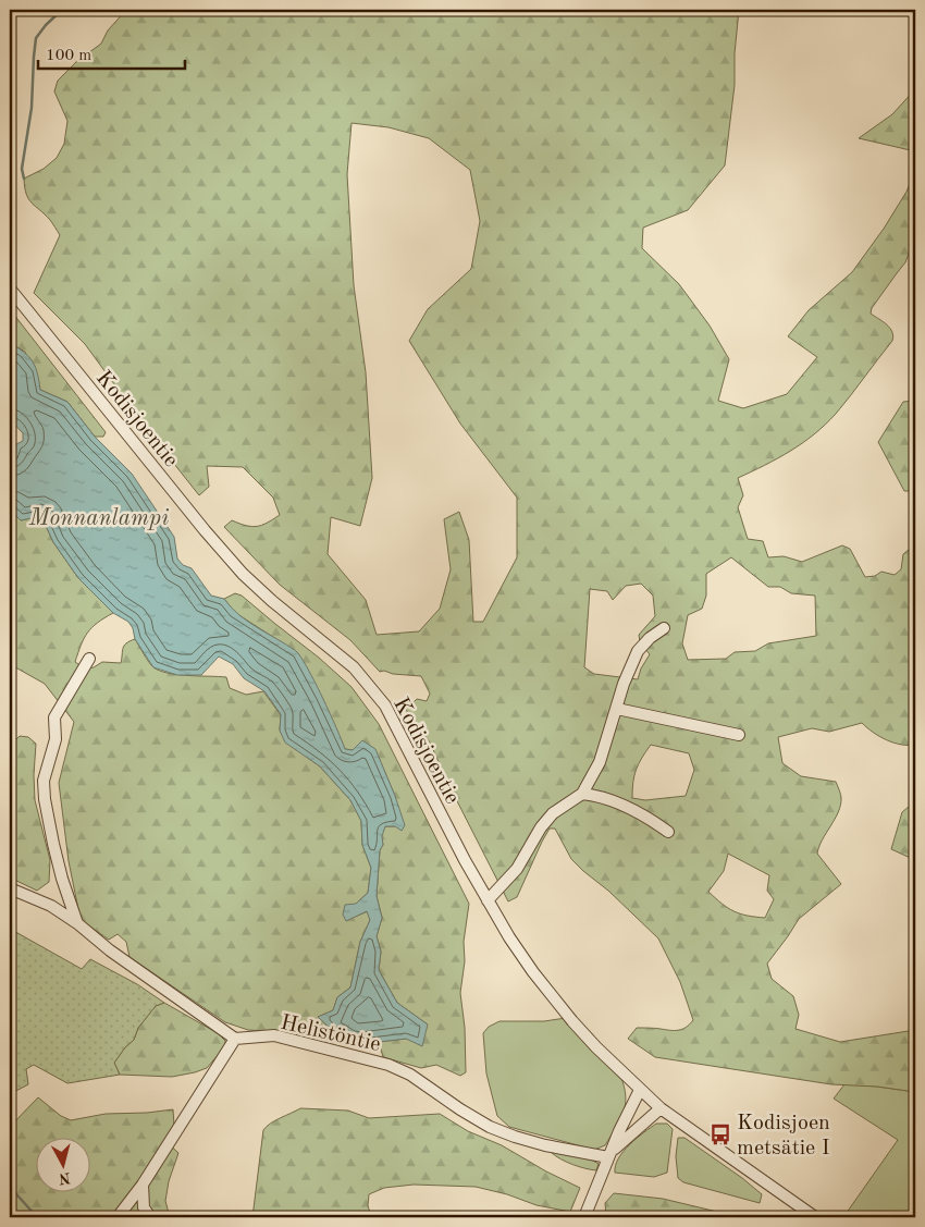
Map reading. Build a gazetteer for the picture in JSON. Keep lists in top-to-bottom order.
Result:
{
  "streets": {
    "street": ["Kodisjoentie", "Helistöntie"]
  },
  "water": ["Monnanlampi"],
  "places": {
    "bus stop": ["Kodisjoen metsätie I"]
  },
  "scale_bar": "100 m",
  "north": "bottom"
}
